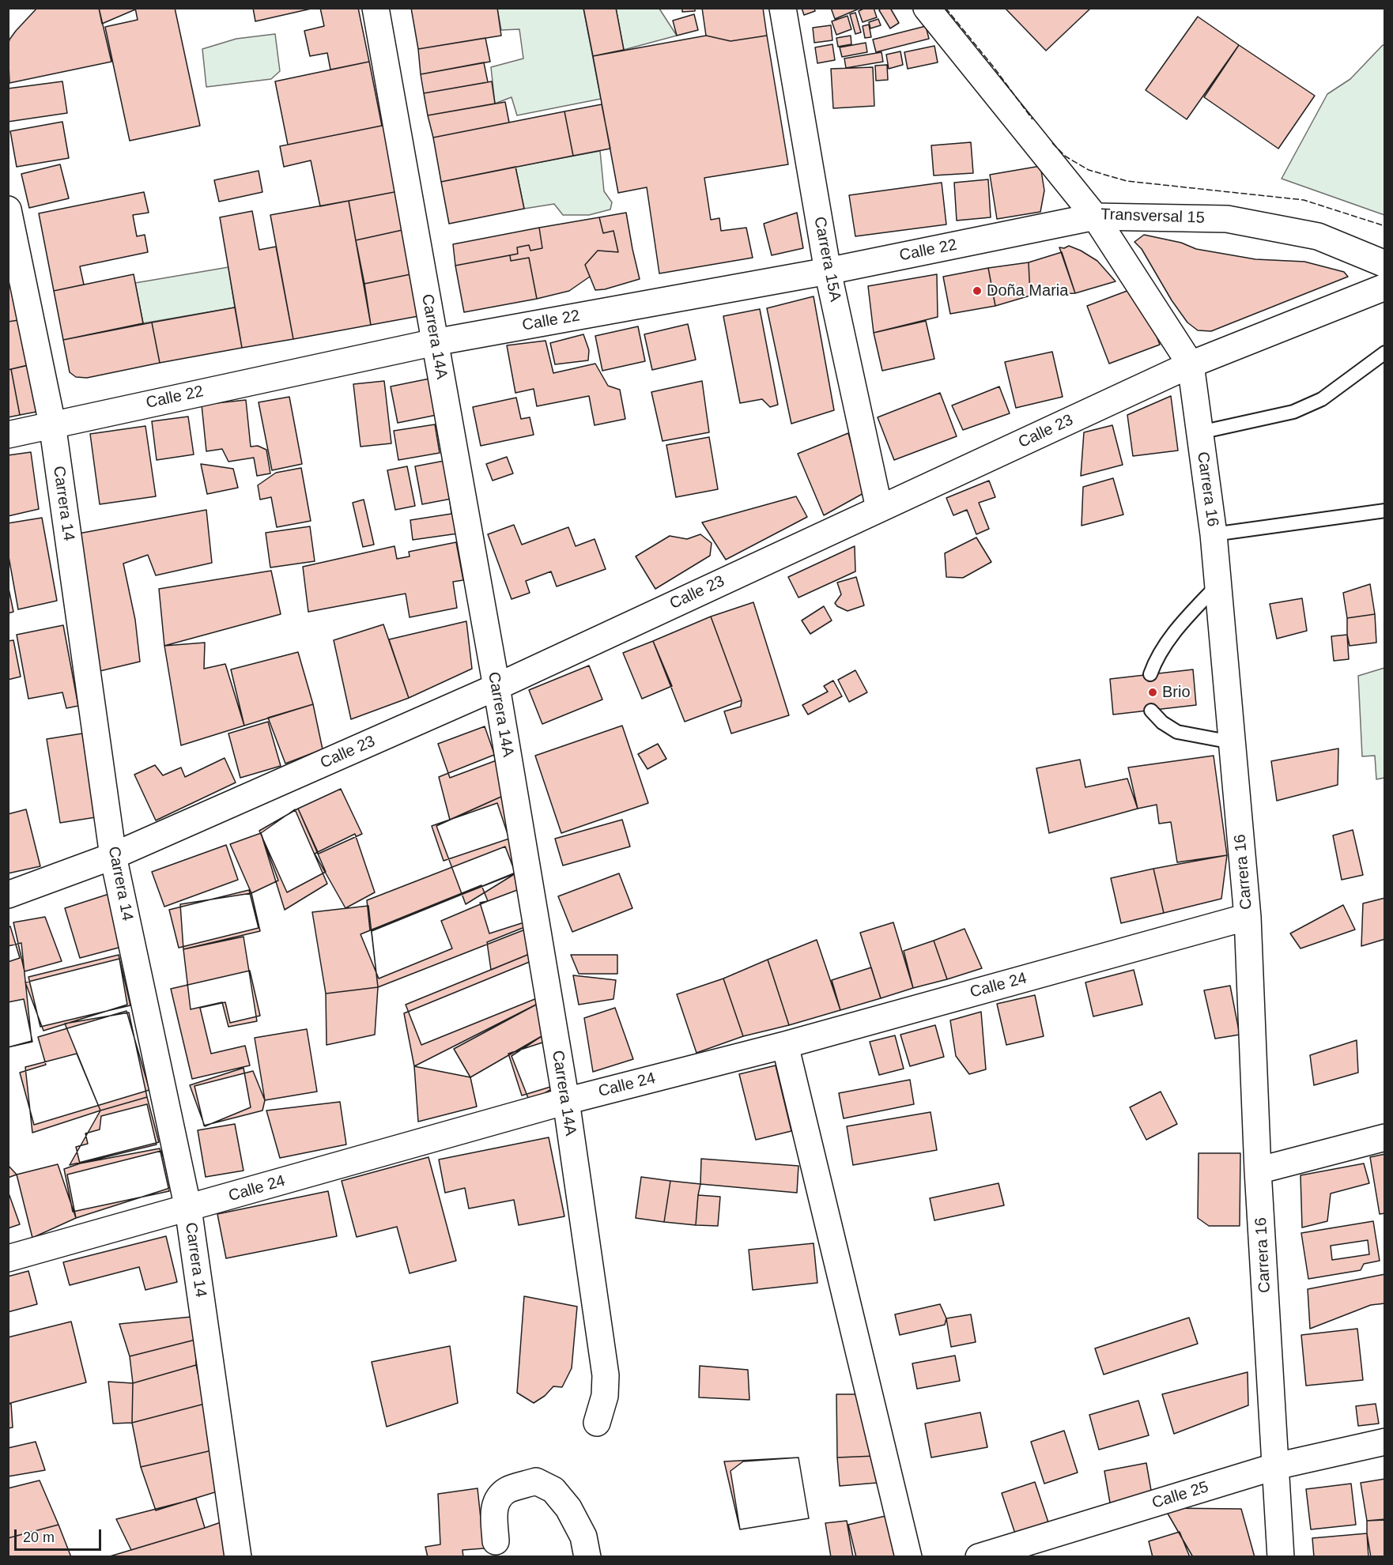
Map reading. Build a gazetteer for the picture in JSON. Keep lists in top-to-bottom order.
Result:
{
  "streets": {
    "street": [
      "Transversal 15",
      "Calle 22",
      "Carrera 15A",
      "Carrera 14A",
      "Calle 23",
      "Carrera 16",
      "Carrera 14",
      "Calle 24",
      "Calle 25"
    ]
  },
  "crossings": [
    ["Transversal 15", "Calle 22"],
    ["Transversal 15", "Carrera 16"],
    ["Calle 22", "Carrera 15A"],
    ["Calle 22", "Carrera 14A"],
    ["Calle 22", "Carrera 16"],
    ["Calle 22", "Carrera 14"],
    ["Carrera 15A", "Calle 23"],
    ["Carrera 14A", "Calle 23"],
    ["Carrera 14A", "Calle 24"],
    ["Calle 23", "Carrera 16"],
    ["Calle 23", "Carrera 14"],
    ["Carrera 16", "Calle 24"],
    ["Carrera 16", "Calle 25"],
    ["Carrera 14", "Calle 24"]
  ],
  "places": ["Doña Maria", "Brio"],
  "scale_bar": "20 m"
}
